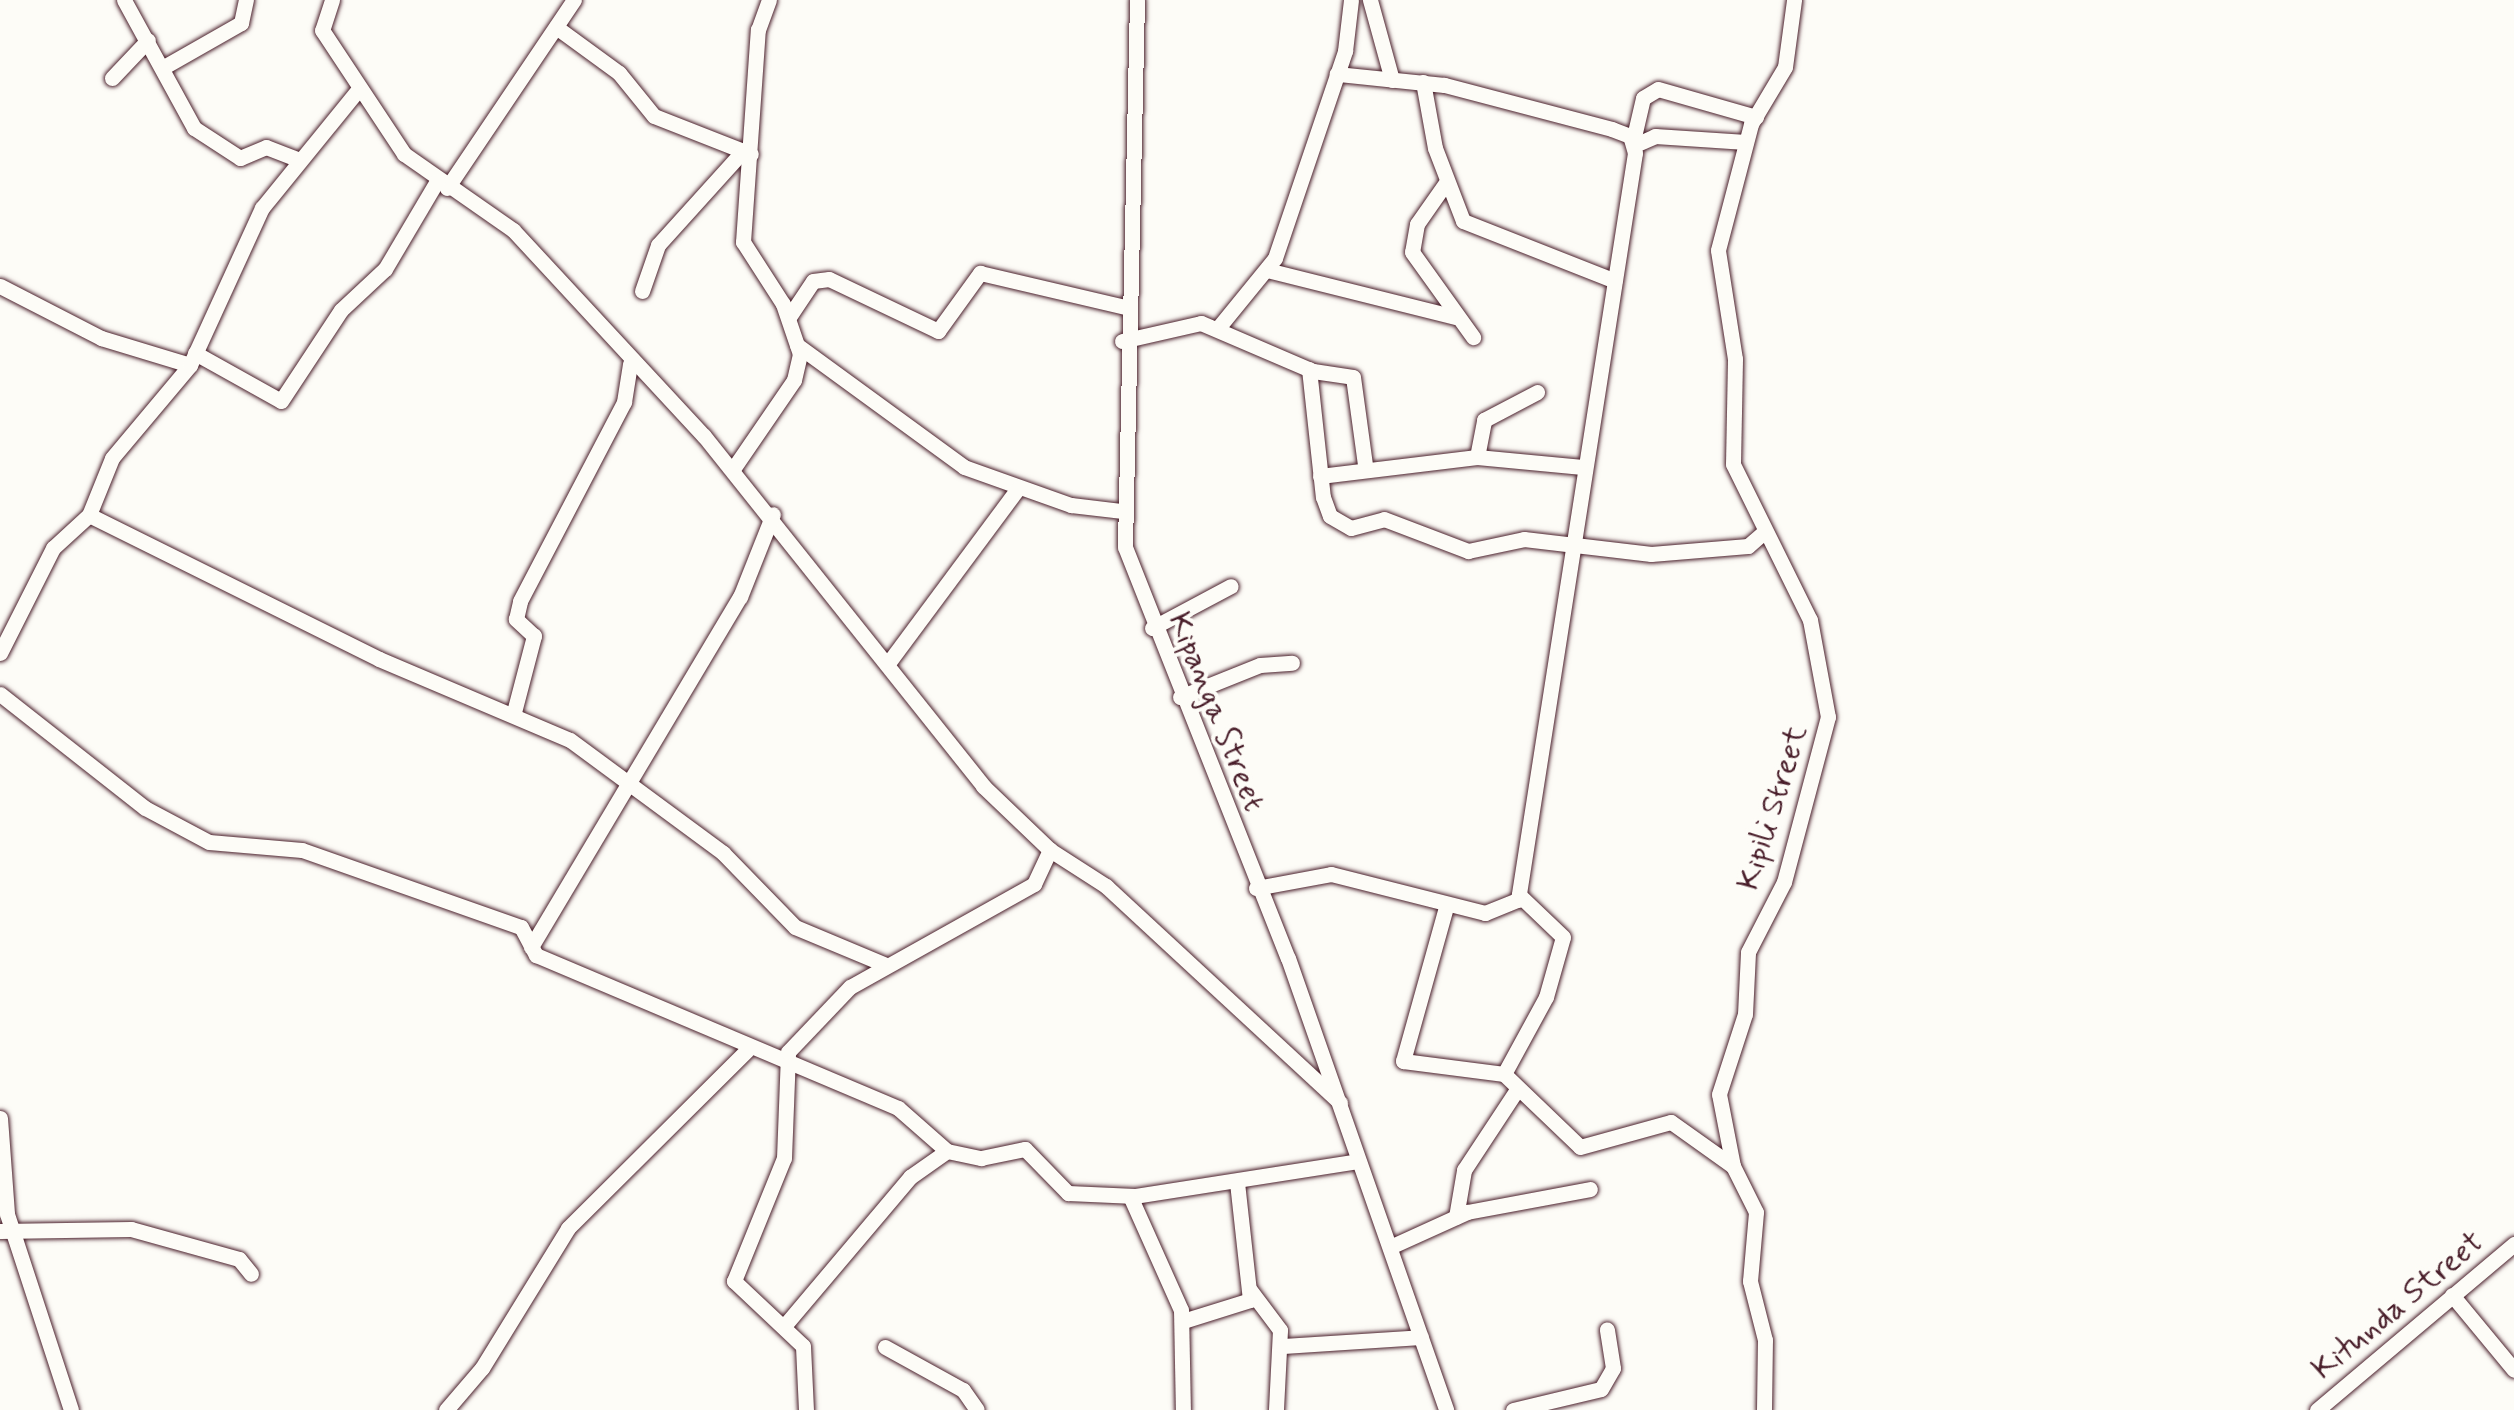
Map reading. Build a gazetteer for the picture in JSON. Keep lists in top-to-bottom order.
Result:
{
  "streets": {
    "street": ["Kipanga Street", "Kipili Street", "Kitunda Street"]
  }
}
